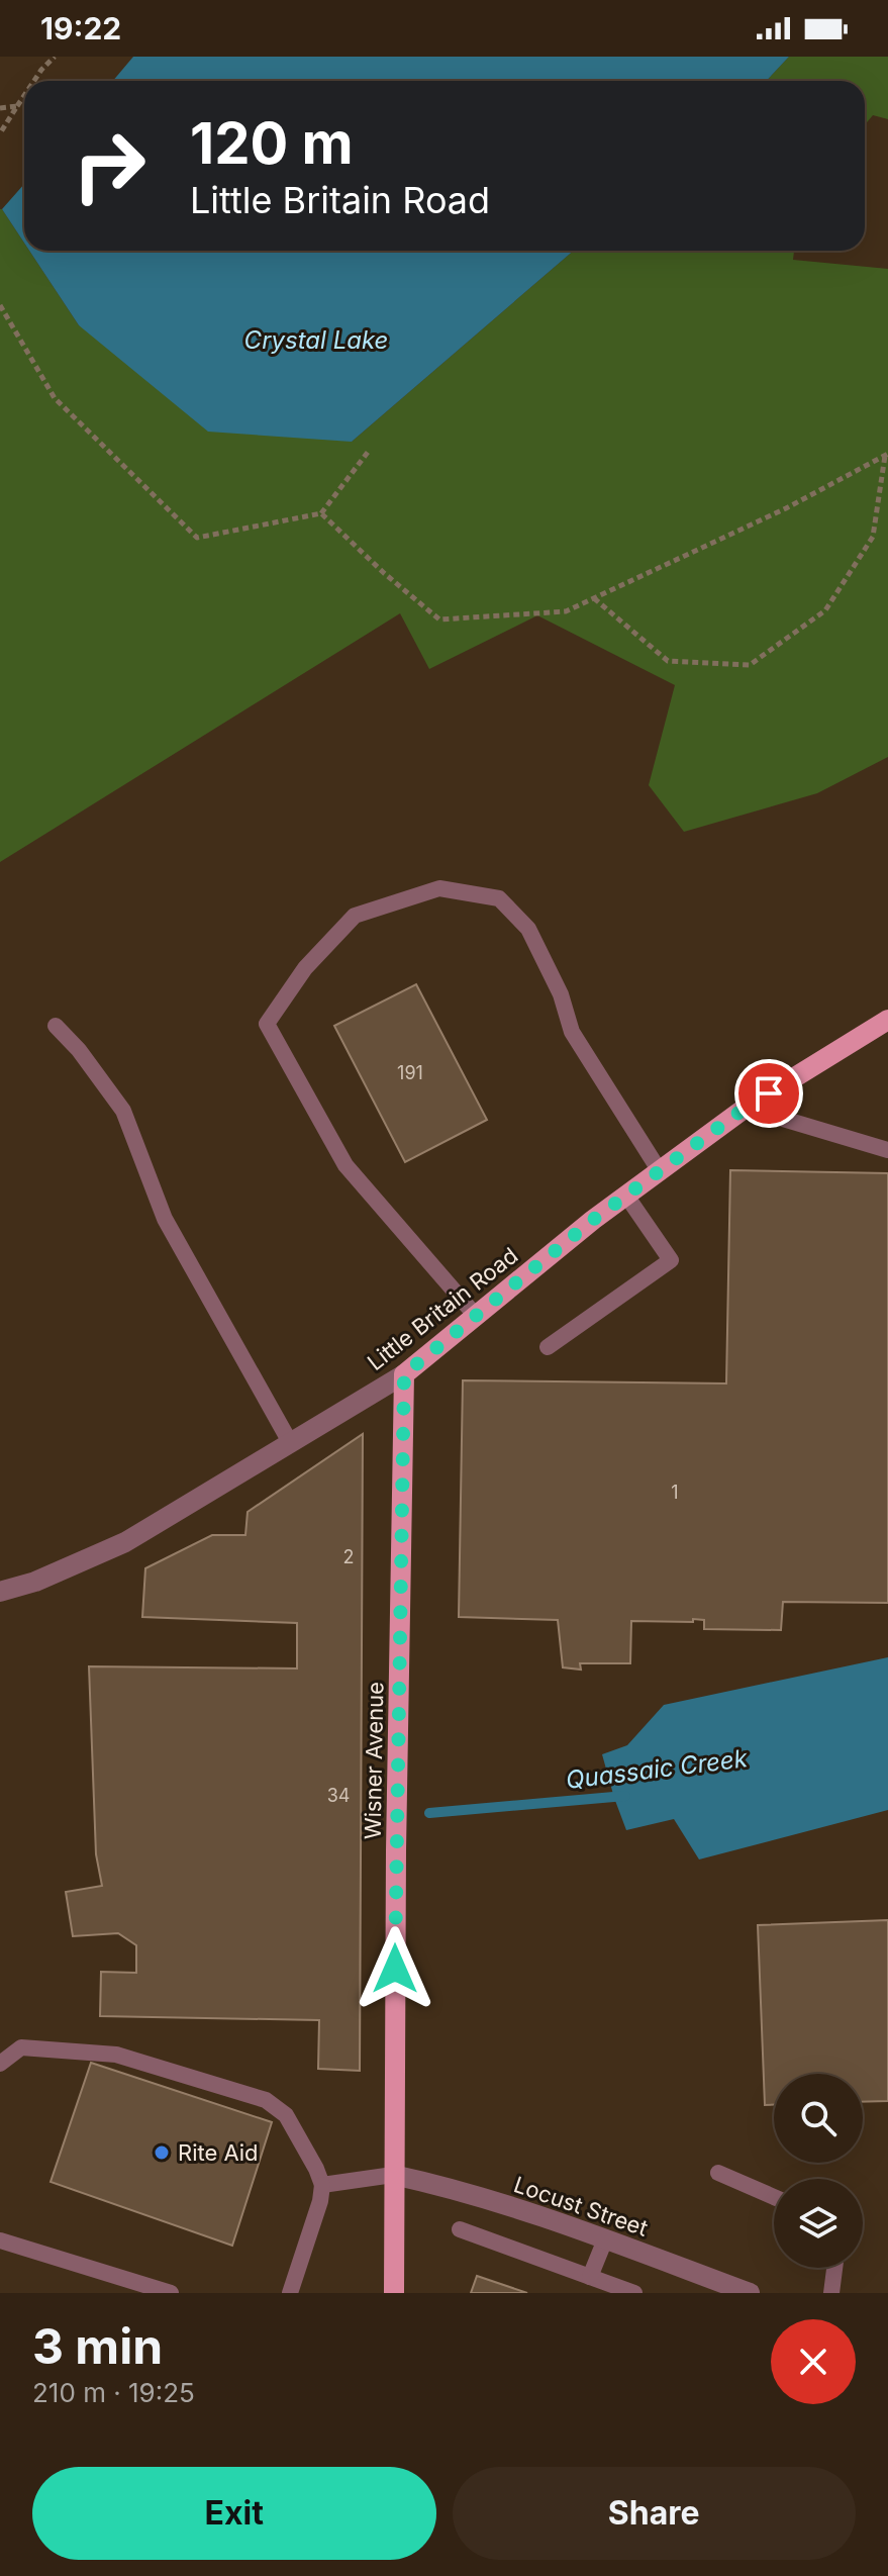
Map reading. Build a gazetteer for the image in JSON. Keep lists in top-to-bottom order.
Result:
{
  "streets": {
    "main road": ["Little Britain Road", "Wisner Avenue"],
    "street": ["Locust Street"]
  },
  "crossings": [
    ["Little Britain Road", "Wisner Avenue"],
    ["Wisner Avenue", "Locust Street"]
  ],
  "water": ["Crystal Lake", "Quassaic Creek"],
  "places": ["Rite Aid"],
  "house_numbers": [
    "191",
    "1",
    "2",
    "34"
  ],
  "page": {
    "status": "19:22",
    "turn": ["120 m", "Little Britain Road"],
    "heading": ["3 min", "210 m · 19:25"],
    "buttons": ["Exit", "Share"]
  }
}
